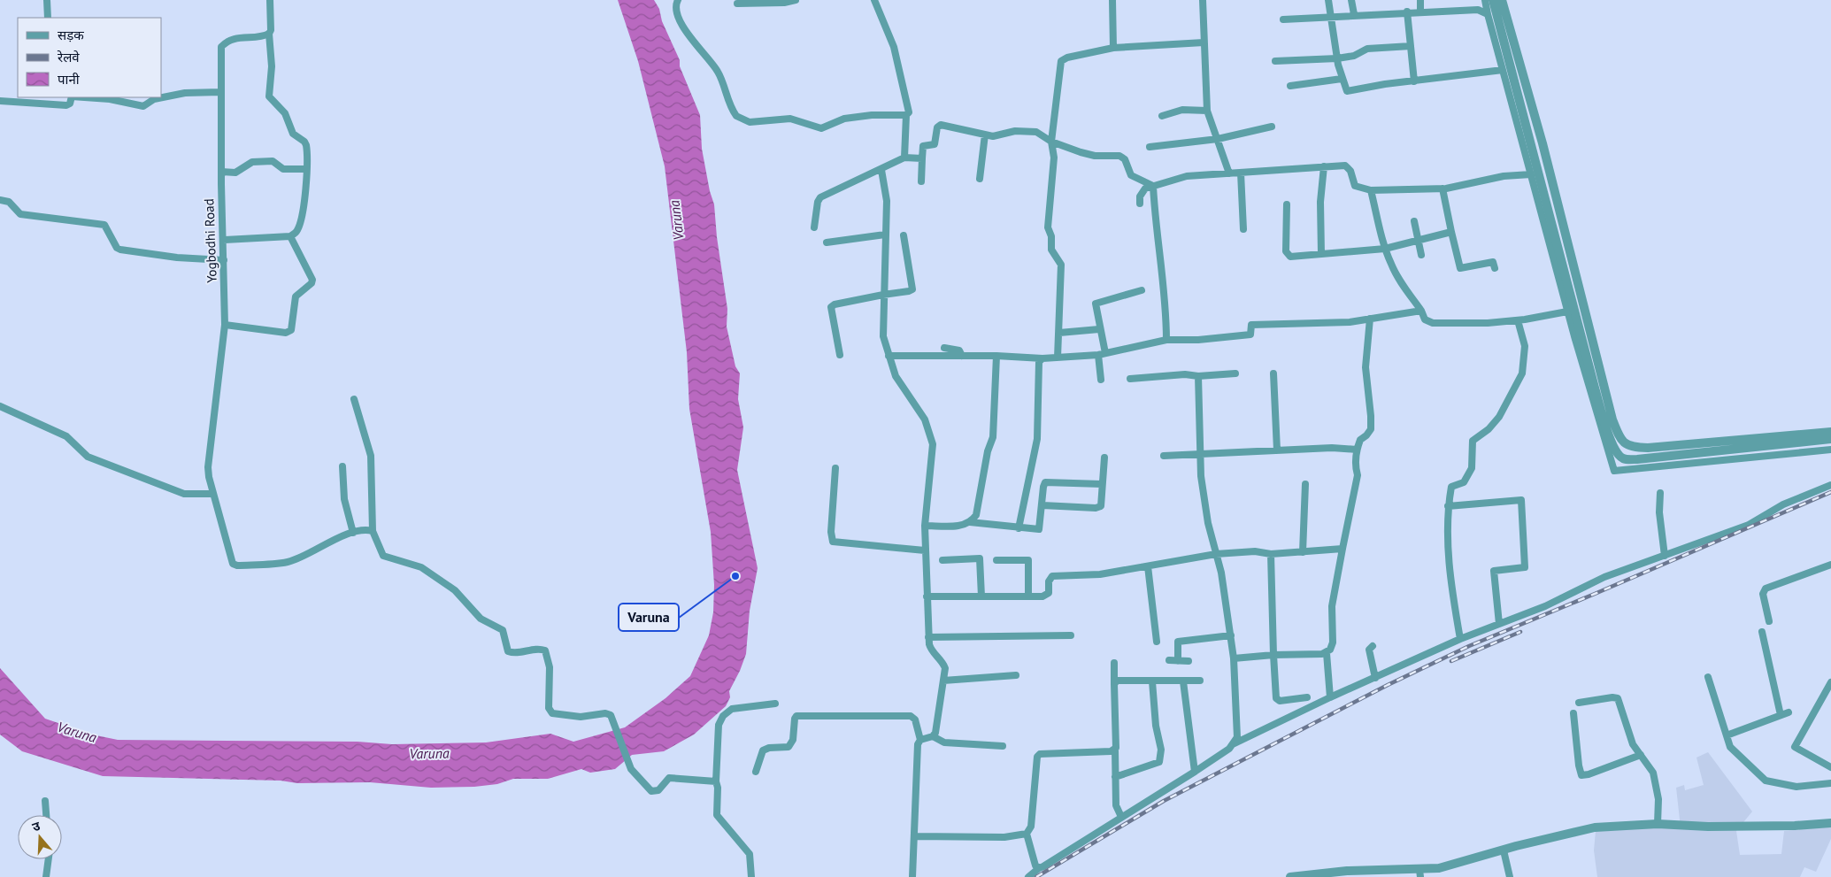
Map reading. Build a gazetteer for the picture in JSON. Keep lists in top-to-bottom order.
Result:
{
  "streets": {
    "street": ["Yogbodhi Road"]
  },
  "water": ["Varuna"],
  "places": ["Varuna"],
  "legend": ["सड़क", "रेलवे", "पानी"],
  "north": "top"
}
